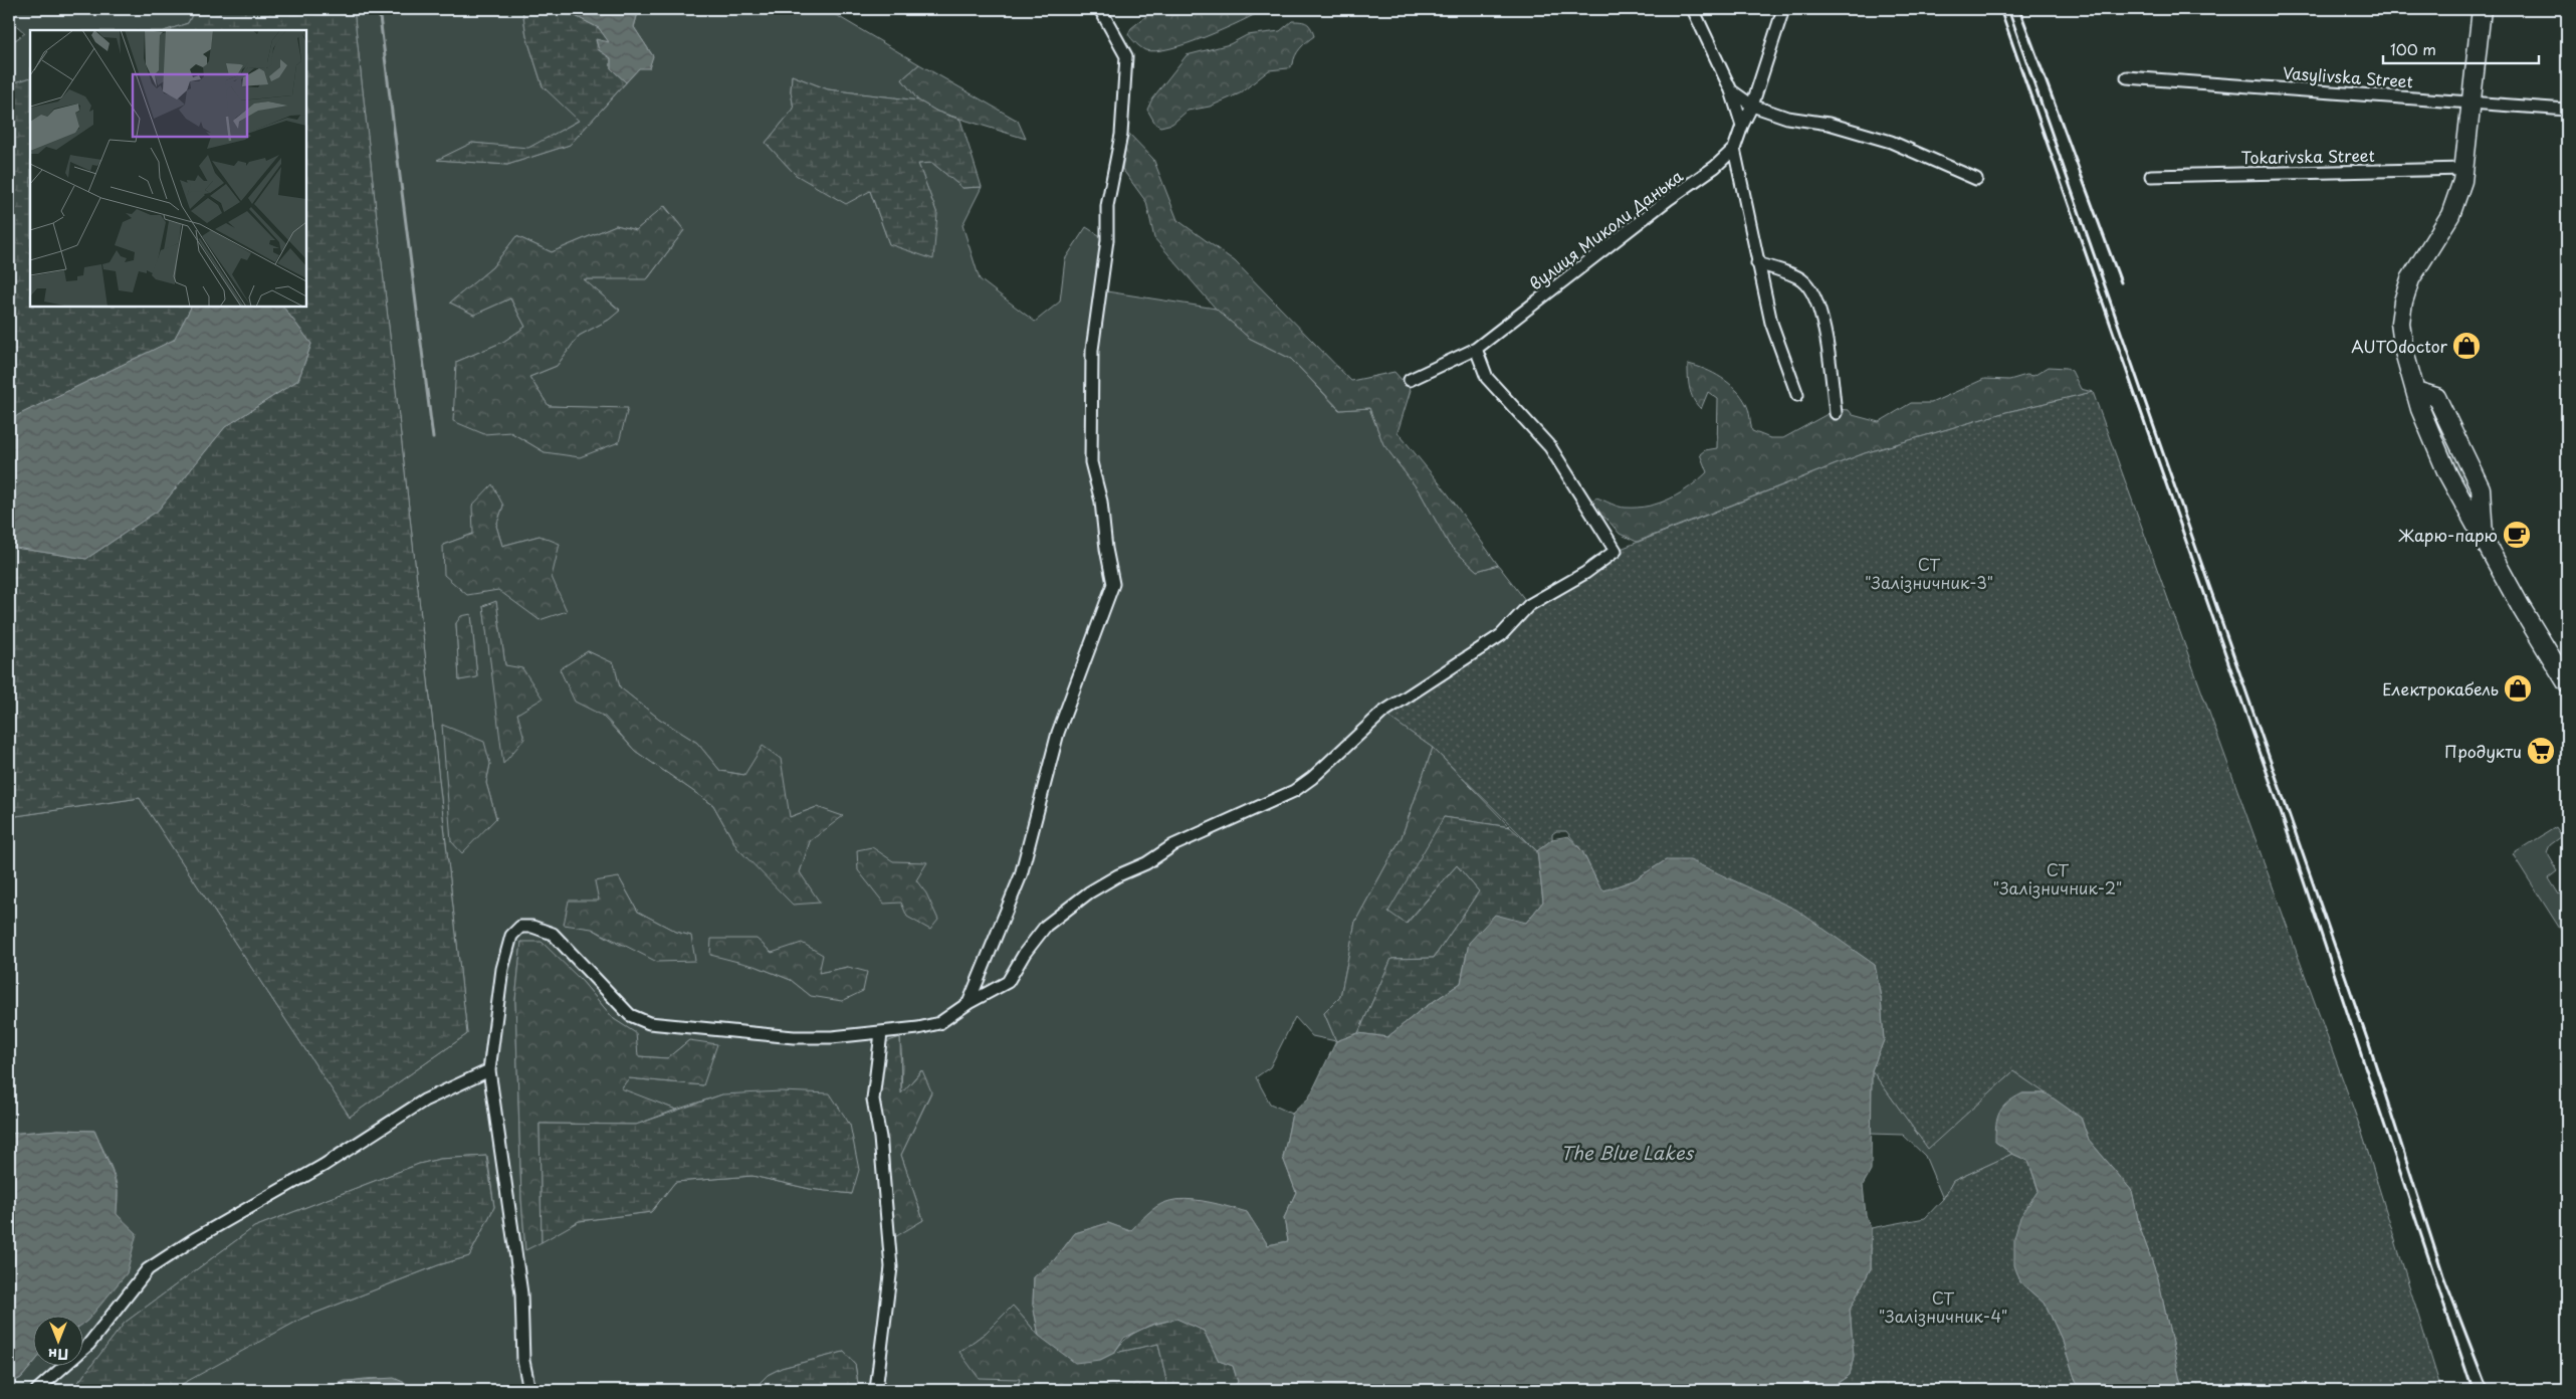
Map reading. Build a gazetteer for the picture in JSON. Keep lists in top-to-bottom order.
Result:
{
  "streets": {
    "street": ["Vasylivska Street", "Tokarivska Street", "вулиця Миколи Данька"]
  },
  "water": ["The Blue Lakes"],
  "parks": ["СТ \"Залізничник-3\"", "СТ \"Залізничник-2\"", "СТ \"Залізничник-4\""],
  "places": {
    "shop": ["AUTOdoctor", "Електрокабель"],
    "cafe": ["Жарю-парю"],
    "supermarket": ["Продукти"]
  },
  "scale_bar": "100 m",
  "north": "bottom"
}
